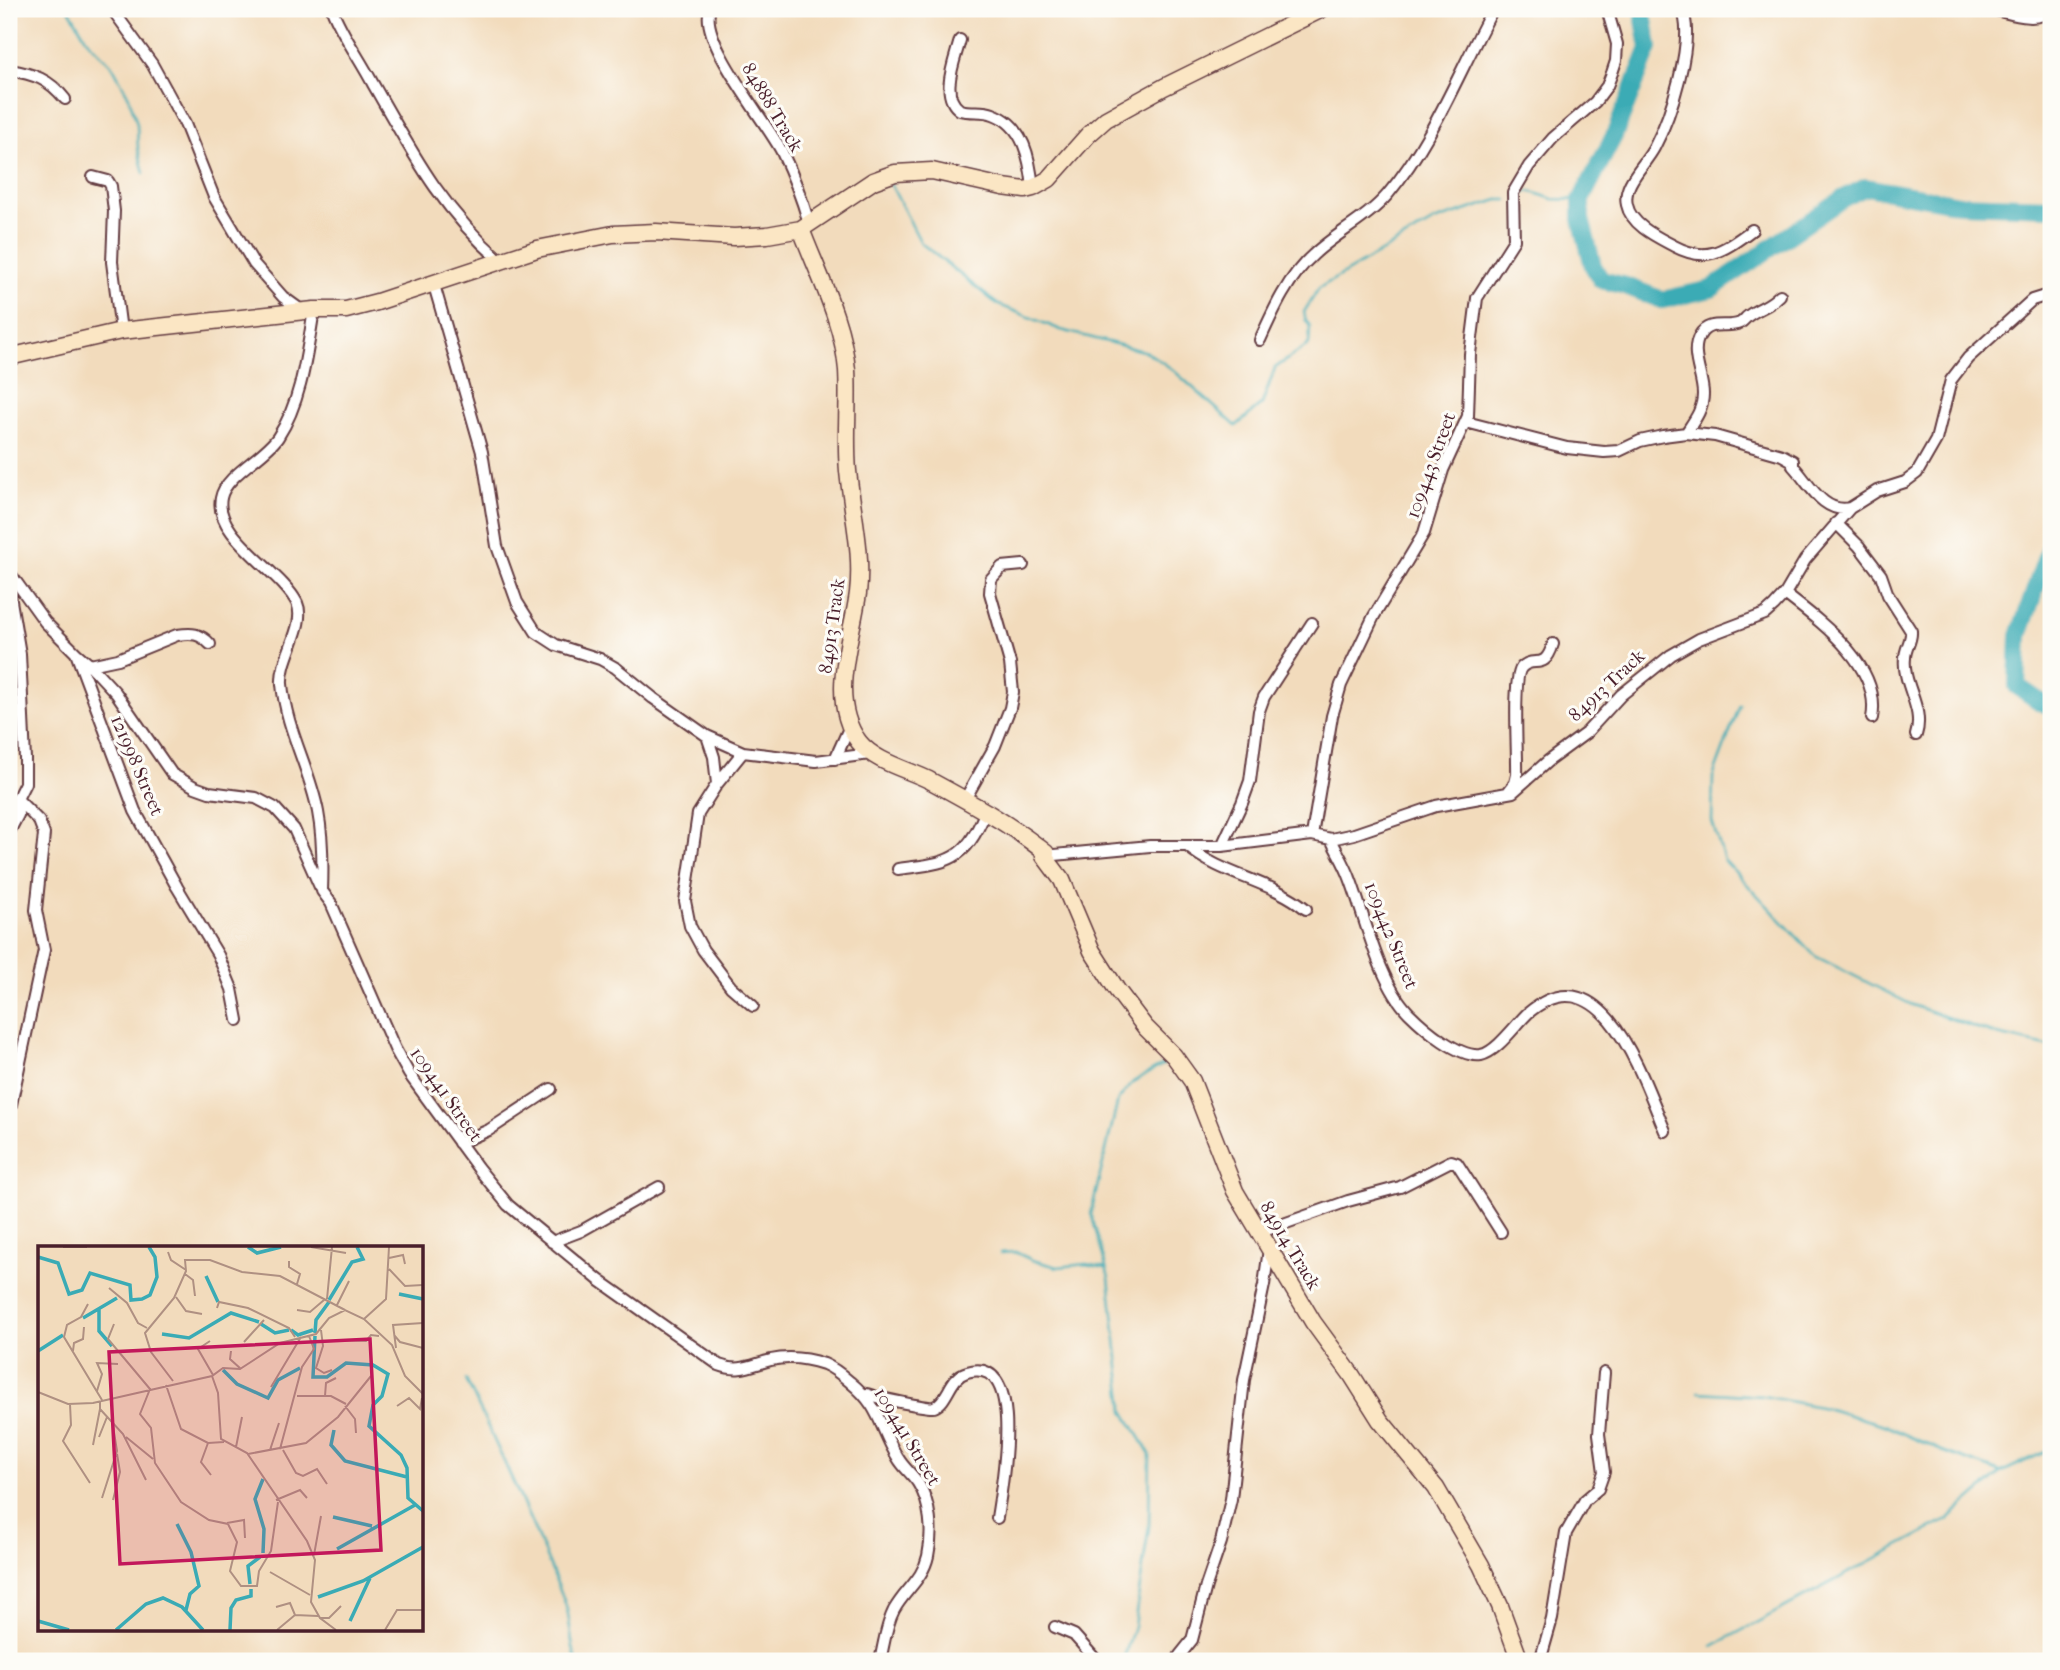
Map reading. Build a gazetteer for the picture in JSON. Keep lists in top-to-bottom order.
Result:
{
  "streets": {
    "street": [
      "84888 Track",
      "109443 Street",
      "84913 Track",
      "121998 Street",
      "109442 Street",
      "109441 Street",
      "84914 Track"
    ]
  },
  "crossings": [
    ["84888 Track", "84913 Track"],
    ["109443 Street", "84913 Track"],
    ["84913 Track", "109442 Street"],
    ["84913 Track", "84914 Track"],
    ["121998 Street", "109441 Street"]
  ]
}
